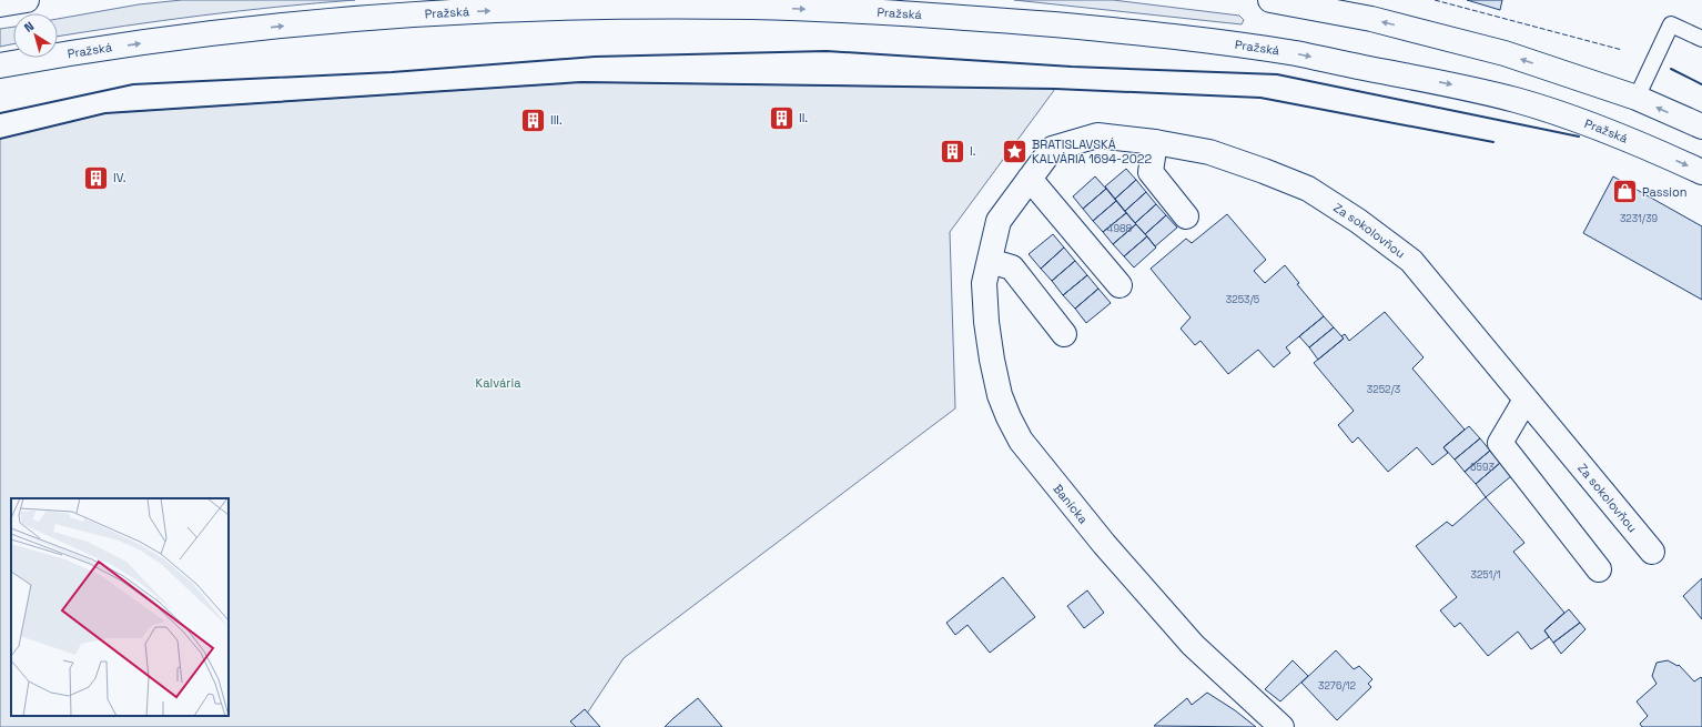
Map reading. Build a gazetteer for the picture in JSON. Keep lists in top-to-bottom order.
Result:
{
  "streets": {
    "main road": ["Pražská", "Za sokolovňou", "Banícka"]
  },
  "crossings": [
    ["Za sokolovňou", "Banícka"]
  ],
  "one_way": ["Pražská"],
  "parks": ["Kalvária"],
  "places": {
    "building": [
      "II.",
      "III.",
      "I.",
      "IV."
    ],
    "place": ["BRATISLAVSKÁ KALVÁRIA 1694-2022"],
    "shop": ["Passion"]
  },
  "house_numbers": [
    "3231/39",
    "4988",
    "3253/5",
    "3252/3",
    "6593",
    "3251/1",
    "3276/12"
  ],
  "north": "top left"
}
